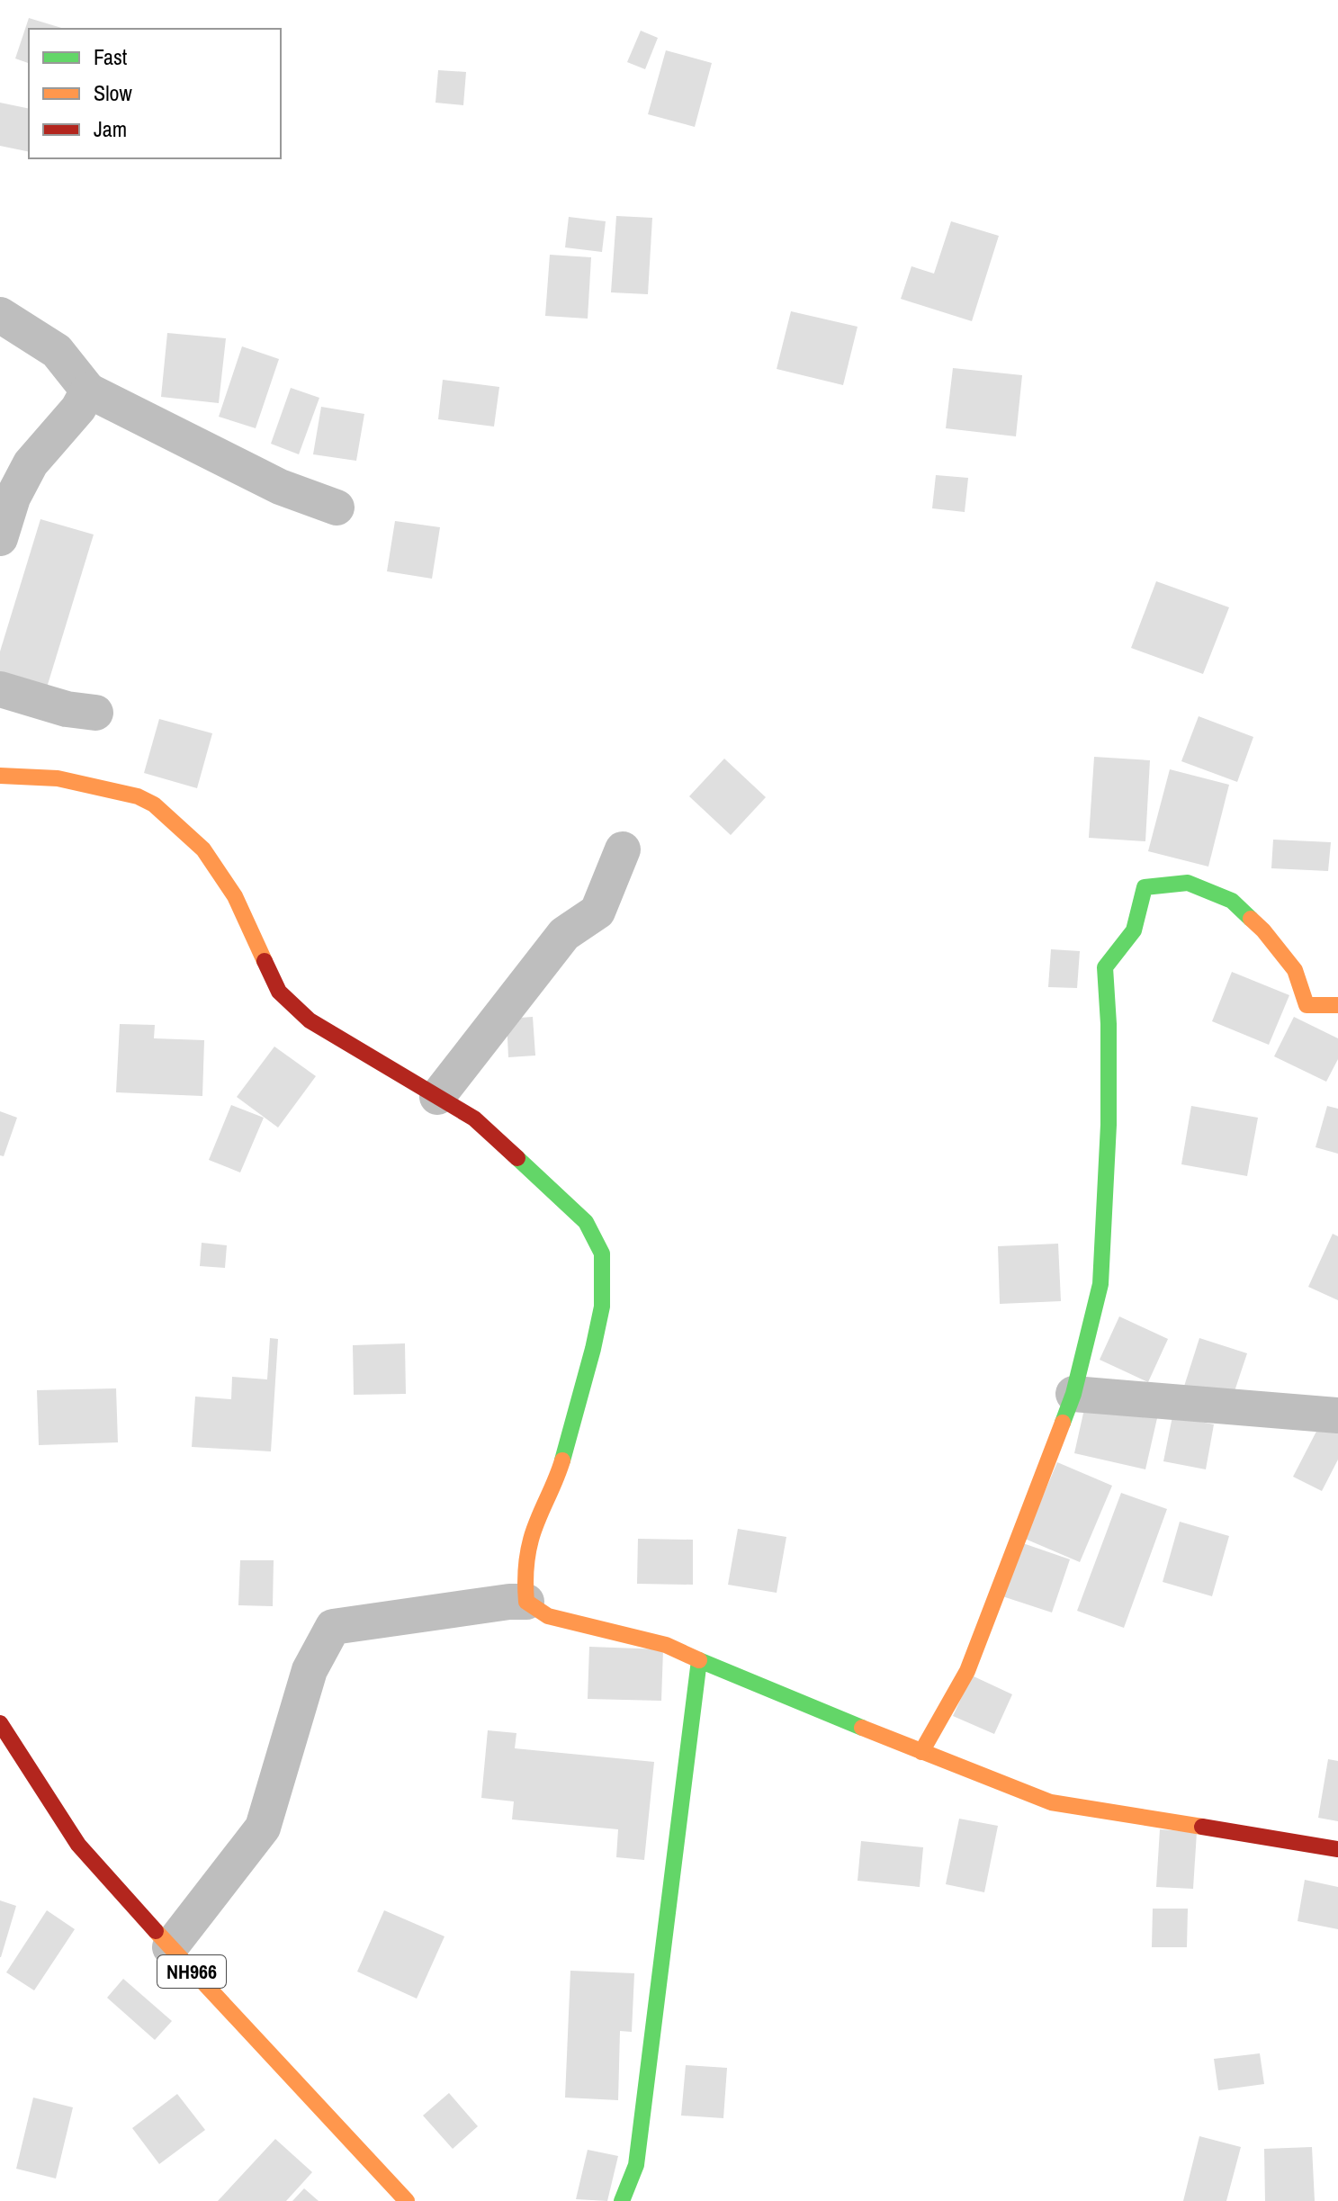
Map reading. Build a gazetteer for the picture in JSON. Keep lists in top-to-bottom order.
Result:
{
  "streets": {
    "main road": ["NH966"]
  },
  "legend": ["Fast", "Slow", "Jam"]
}
